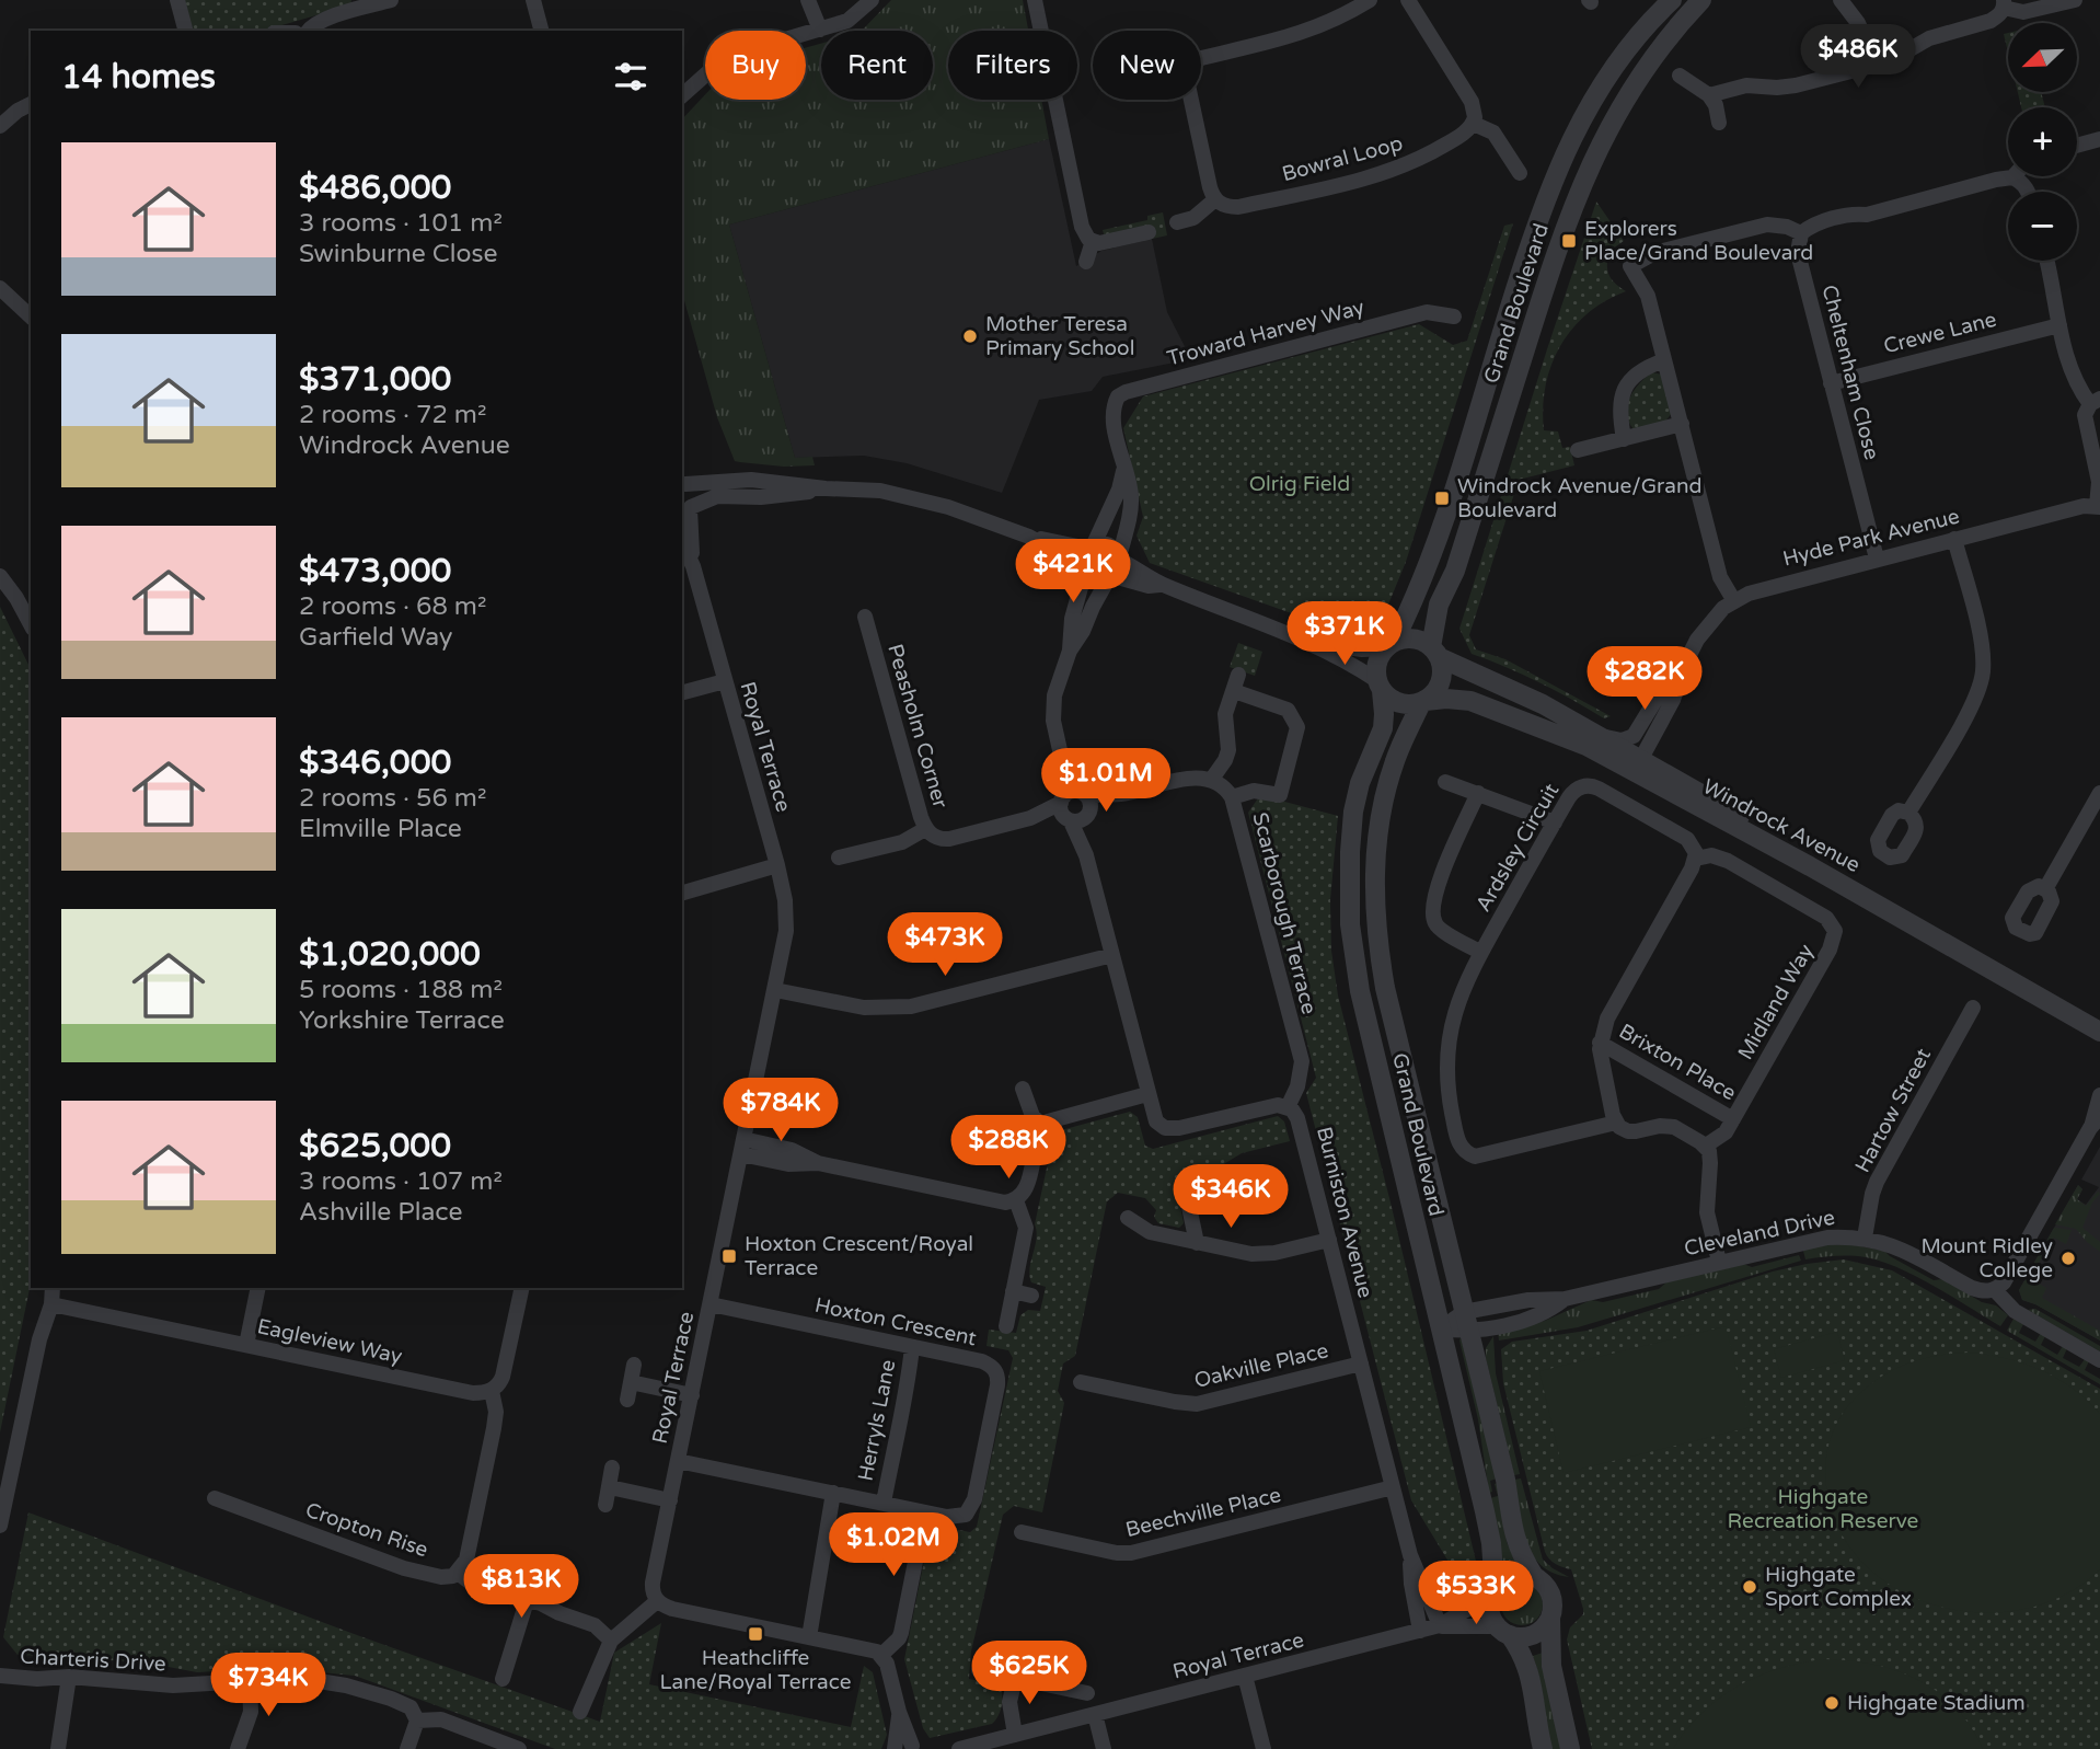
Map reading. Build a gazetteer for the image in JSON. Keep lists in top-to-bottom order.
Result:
{
  "streets": {
    "street": [
      "Bowral Loop",
      "Grand Boulevard",
      "Troward Harvey Way",
      "Crewe Lane",
      "Cheltenham Close",
      "Hyde Park Avenue",
      "Peasholm Corner",
      "Royal Terrace",
      "Windrock Avenue",
      "Ardsley Circuit",
      "Scarborough Terrace",
      "Midland Way",
      "Brixton Place",
      "Hartow Street",
      "Burniston Avenue",
      "Cleveland Drive",
      "Hoxton Crescent",
      "Eagleview Way",
      "Oakville Place",
      "Herryls Lane",
      "Beechville Place",
      "Cropton Rise",
      "Charteris Drive"
    ]
  },
  "crossings": [
    ["Grand Boulevard", "Royal Terrace"],
    ["Grand Boulevard", "Windrock Avenue"],
    ["Grand Boulevard", "Cleveland Drive"],
    ["Crewe Lane", "Cheltenham Close"],
    ["Cheltenham Close", "Hyde Park Avenue"],
    ["Hyde Park Avenue", "Windrock Avenue"],
    ["Royal Terrace", "Burniston Avenue"],
    ["Royal Terrace", "Hoxton Crescent"],
    ["Ardsley Circuit", "Midland Way"],
    ["Scarborough Terrace", "Burniston Avenue"],
    ["Midland Way", "Brixton Place"],
    ["Hartow Street", "Cleveland Drive"],
    ["Burniston Avenue", "Oakville Place"],
    ["Burniston Avenue", "Beechville Place"],
    ["Hoxton Crescent", "Herryls Lane"]
  ],
  "parks": ["Olrig Field", "Highgate Recreation Reserve"],
  "places": {
    "transit": [
      "Explorers Place/Grand Boulevard",
      "Windrock Avenue/Grand Boulevard",
      "Hoxton Crescent/Royal Terrace",
      "Heathcliffe Lane/Royal Terrace"
    ],
    "other": [
      "Mother Teresa Primary School",
      "Mount Ridley College",
      "Highgate Sport Complex",
      "Highgate Stadium"
    ]
  },
  "north": "bottom left",
  "page": {
    "map_buttons": ["+", "−"],
    "price": [
      "$486K",
      "$421K",
      "$371K",
      "$282K",
      "$1.01M",
      "$473K",
      "$784K",
      "$288K",
      "$346K",
      "$1.02M",
      "$813K",
      "$533K",
      "$625K",
      "$734K"
    ],
    "chip": [
      "Buy",
      "Rent",
      "Filters",
      "New"
    ],
    "heading": "14 homes",
    "list": [
      {
        "name": "$486,000",
        "note": "3 rooms · 101 m² · Swinburne Close"
      },
      {
        "name": "$371,000",
        "note": "2 rooms · 72 m² · Windrock Avenue"
      },
      {
        "name": "$473,000",
        "note": "2 rooms · 68 m² · Garfield Way"
      },
      {
        "name": "$346,000",
        "note": "2 rooms · 56 m² · Elmville Place"
      },
      {
        "name": "$1,020,000",
        "note": "5 rooms · 188 m² · Yorkshire Terrace"
      },
      {
        "name": "$625,000",
        "note": "3 rooms · 107 m² · Ashville Place"
      }
    ]
  }
}
